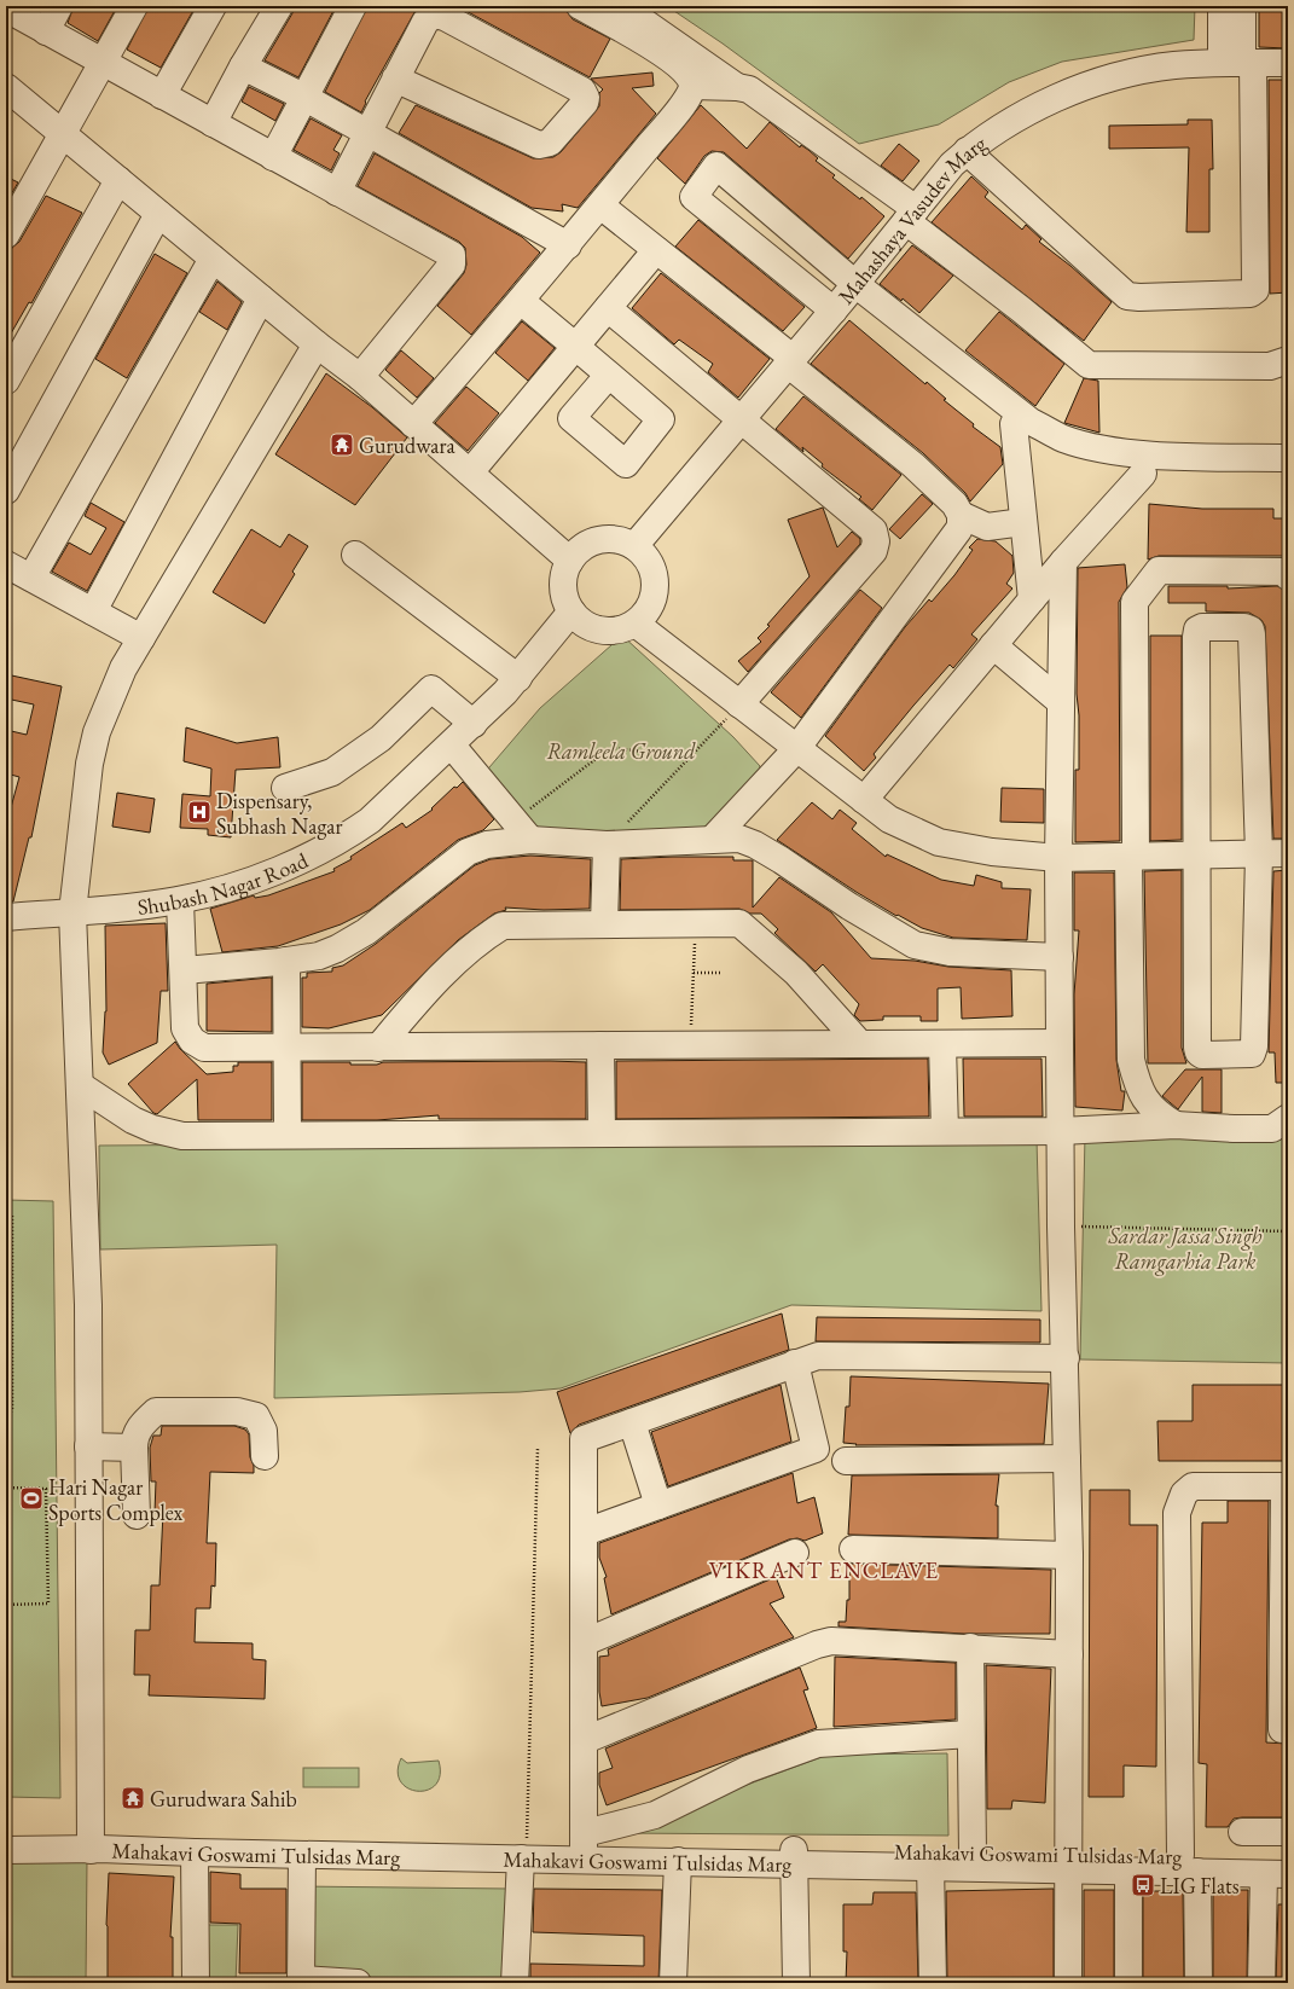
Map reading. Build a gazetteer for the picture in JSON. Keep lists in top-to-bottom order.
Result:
{
  "streets": {
    "street": ["Mahashaya Vasudev Marg", "Shubash Nagar Road", "Mahakavi Goswami Tulsidas Marg"]
  },
  "crossings": [
    ["Mahashaya Vasudev Marg", "Shubash Nagar Road"]
  ],
  "districts": ["VIKRANT ENCLAVE"],
  "parks": ["Ramleela Ground", "Sardar Jassa Singh Ramgarhia Park"],
  "places": {
    "temple": ["Gurudwara", "Gurudwara Sahib"],
    "hospital": ["Dispensary, Subhash Nagar"],
    "sports": ["Hari Nagar Sports Complex"],
    "bus stop": ["LIG Flats"]
  }
}
